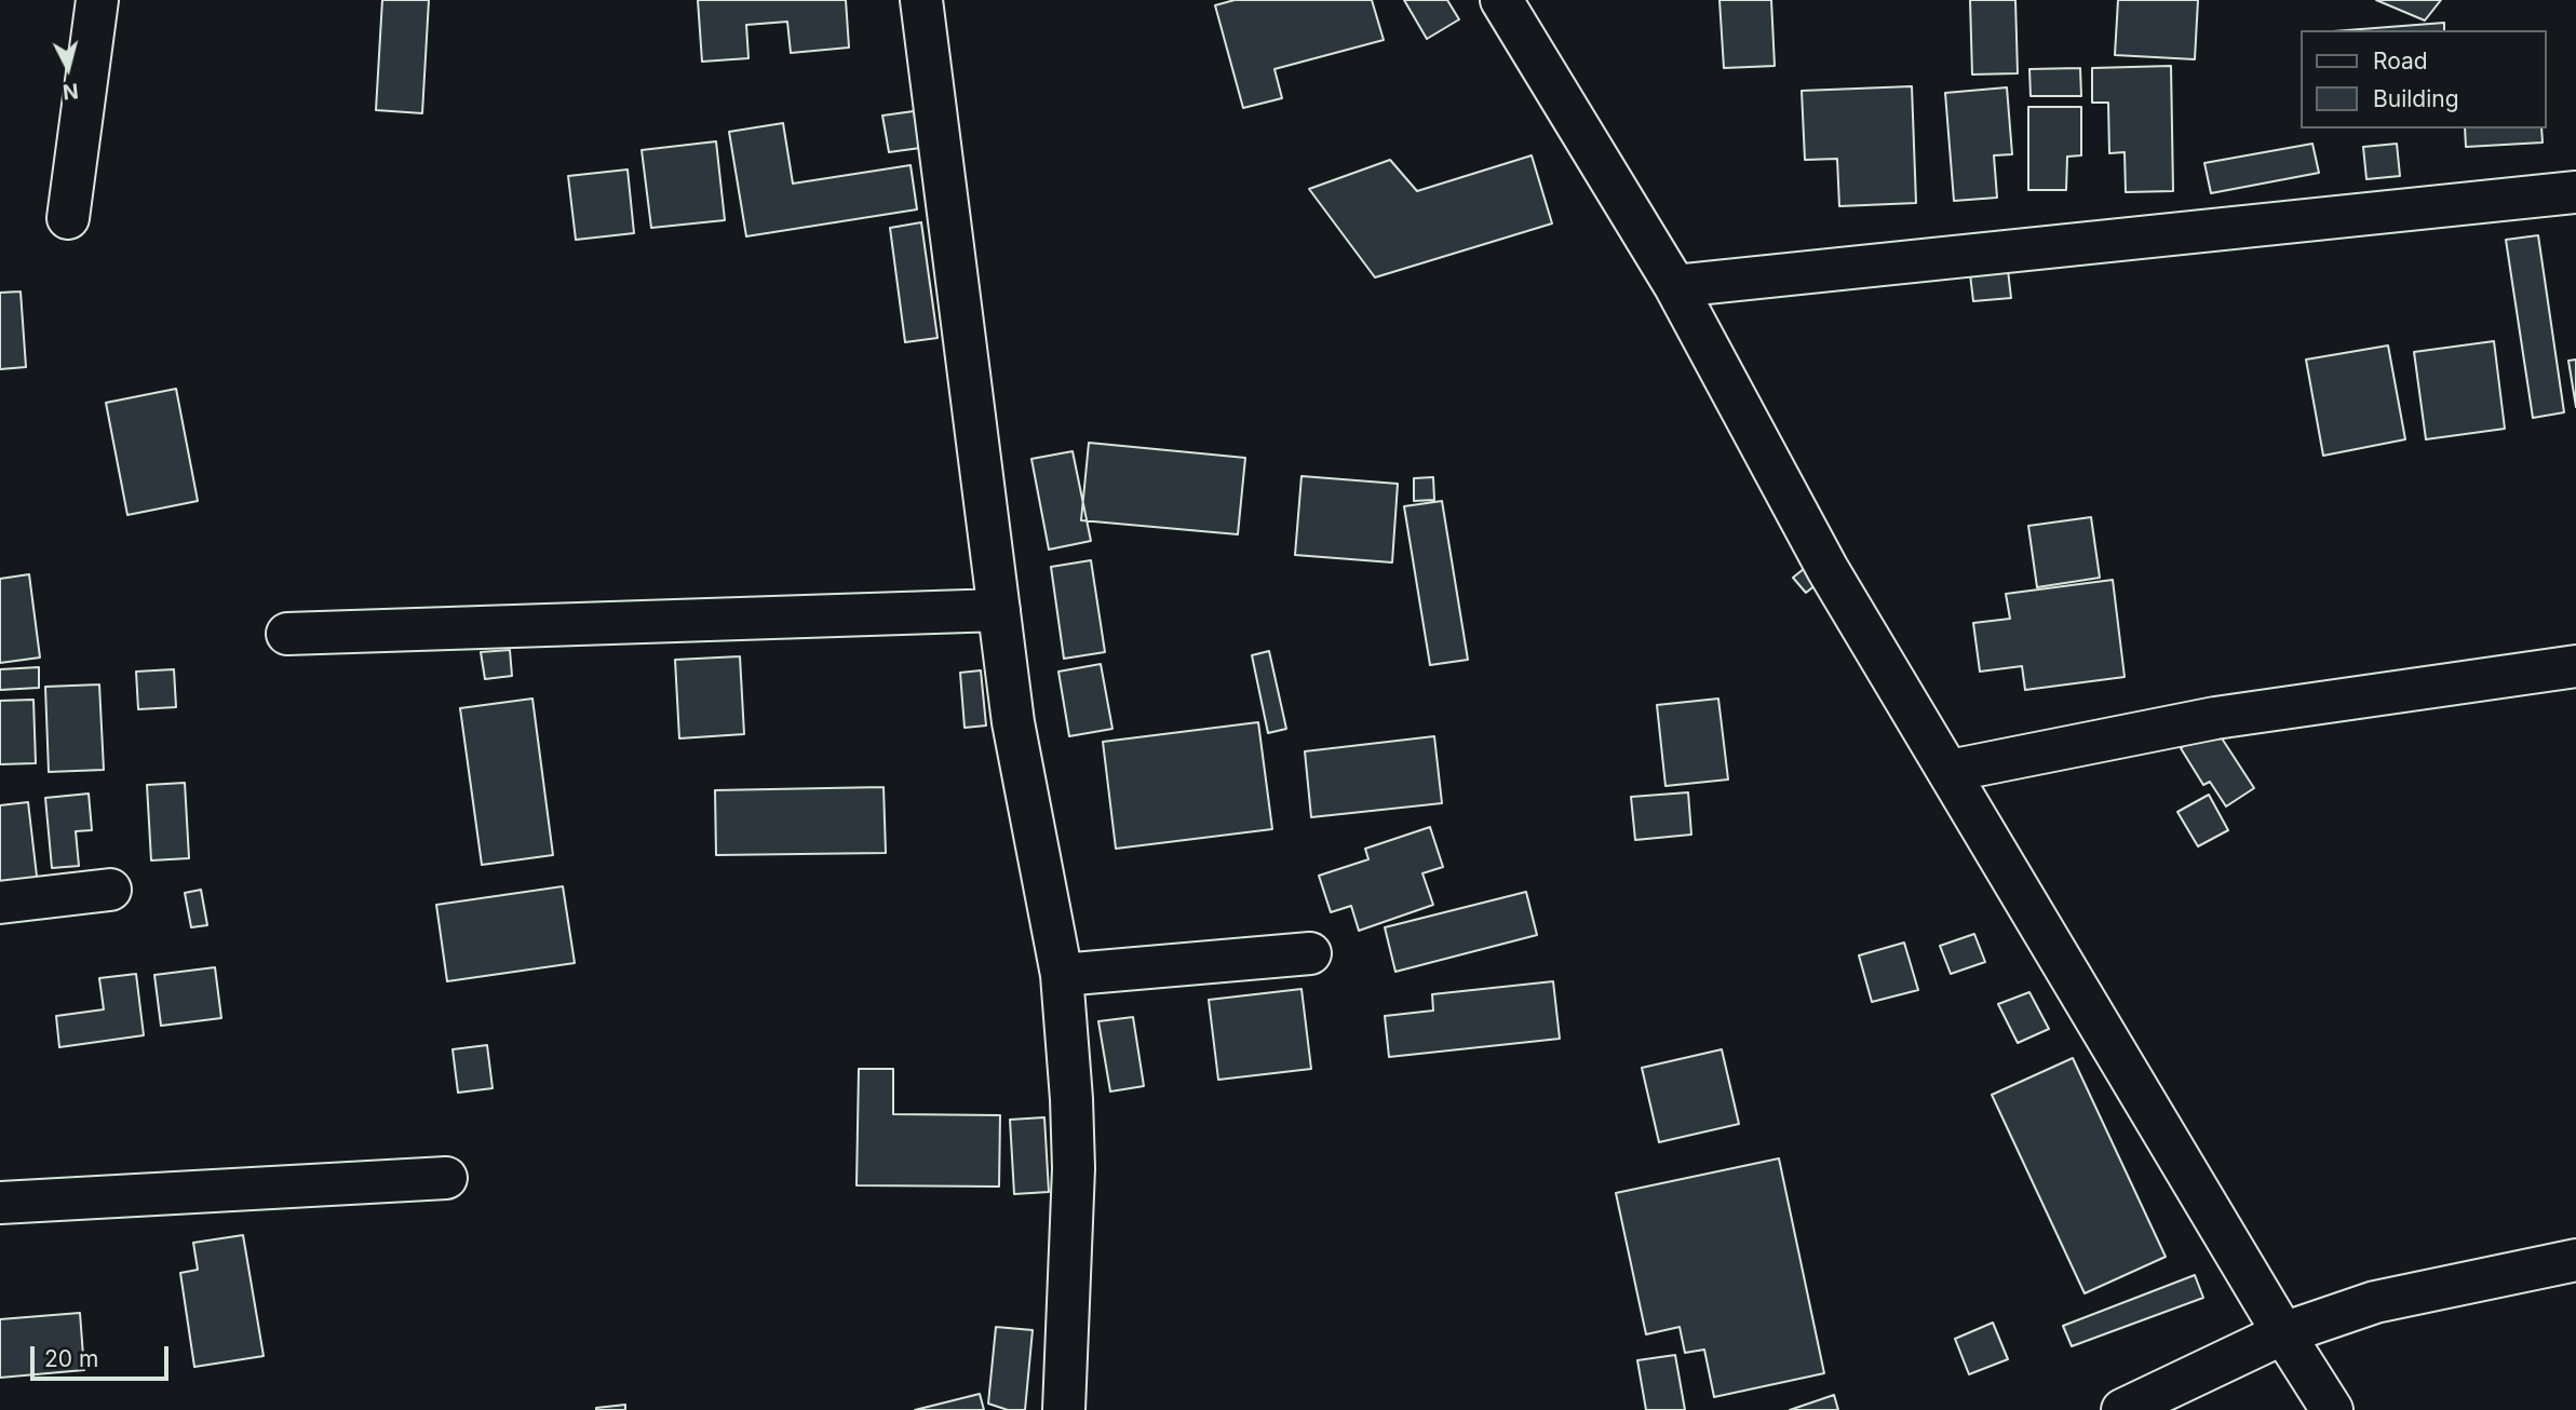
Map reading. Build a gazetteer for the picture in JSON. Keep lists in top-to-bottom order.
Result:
{
  "legend": ["Road", "Building"],
  "scale_bar": "20 m",
  "north": "bottom"
}
